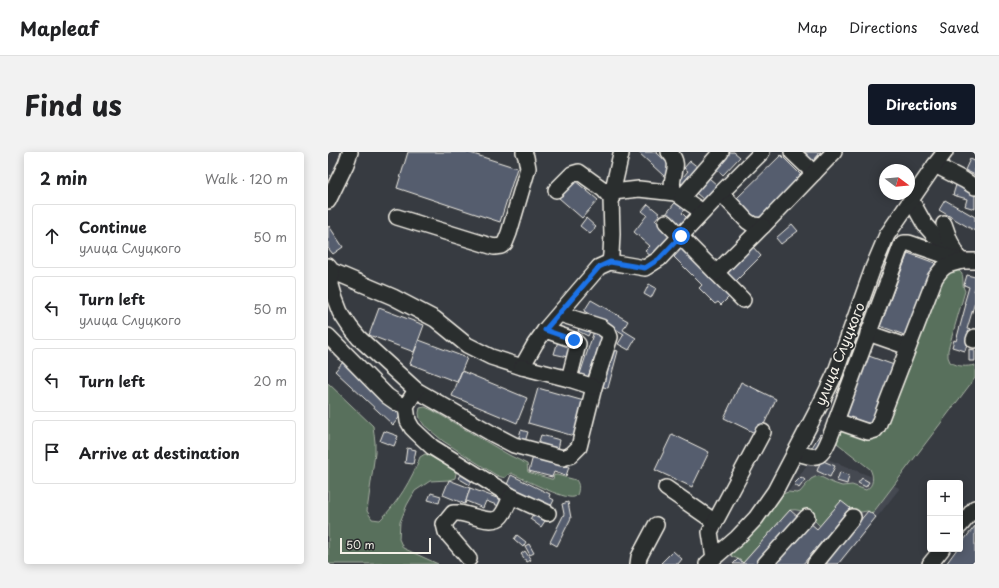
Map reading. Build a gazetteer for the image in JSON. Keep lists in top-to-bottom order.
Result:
{
  "streets": {
    "street": ["улица Слуцкого"]
  },
  "scale_bar": "50 m",
  "north": "right",
  "page": {
    "header": "Mapleaf",
    "nav": ["Map", "Directions", "Saved"],
    "title": "Find us",
    "buttons": "Directions",
    "heading": ["2 min", "Walk · 120 m"],
    "list": [
      ["Continue", "улица Слуцкого", "50 m"],
      ["Turn left", "улица Слуцкого", "50 m"],
      ["Turn left", "20 m"],
      "Arrive at destination"
    ],
    "map_buttons": ["+", "−"],
    "scale": "50 m"
  }
}
